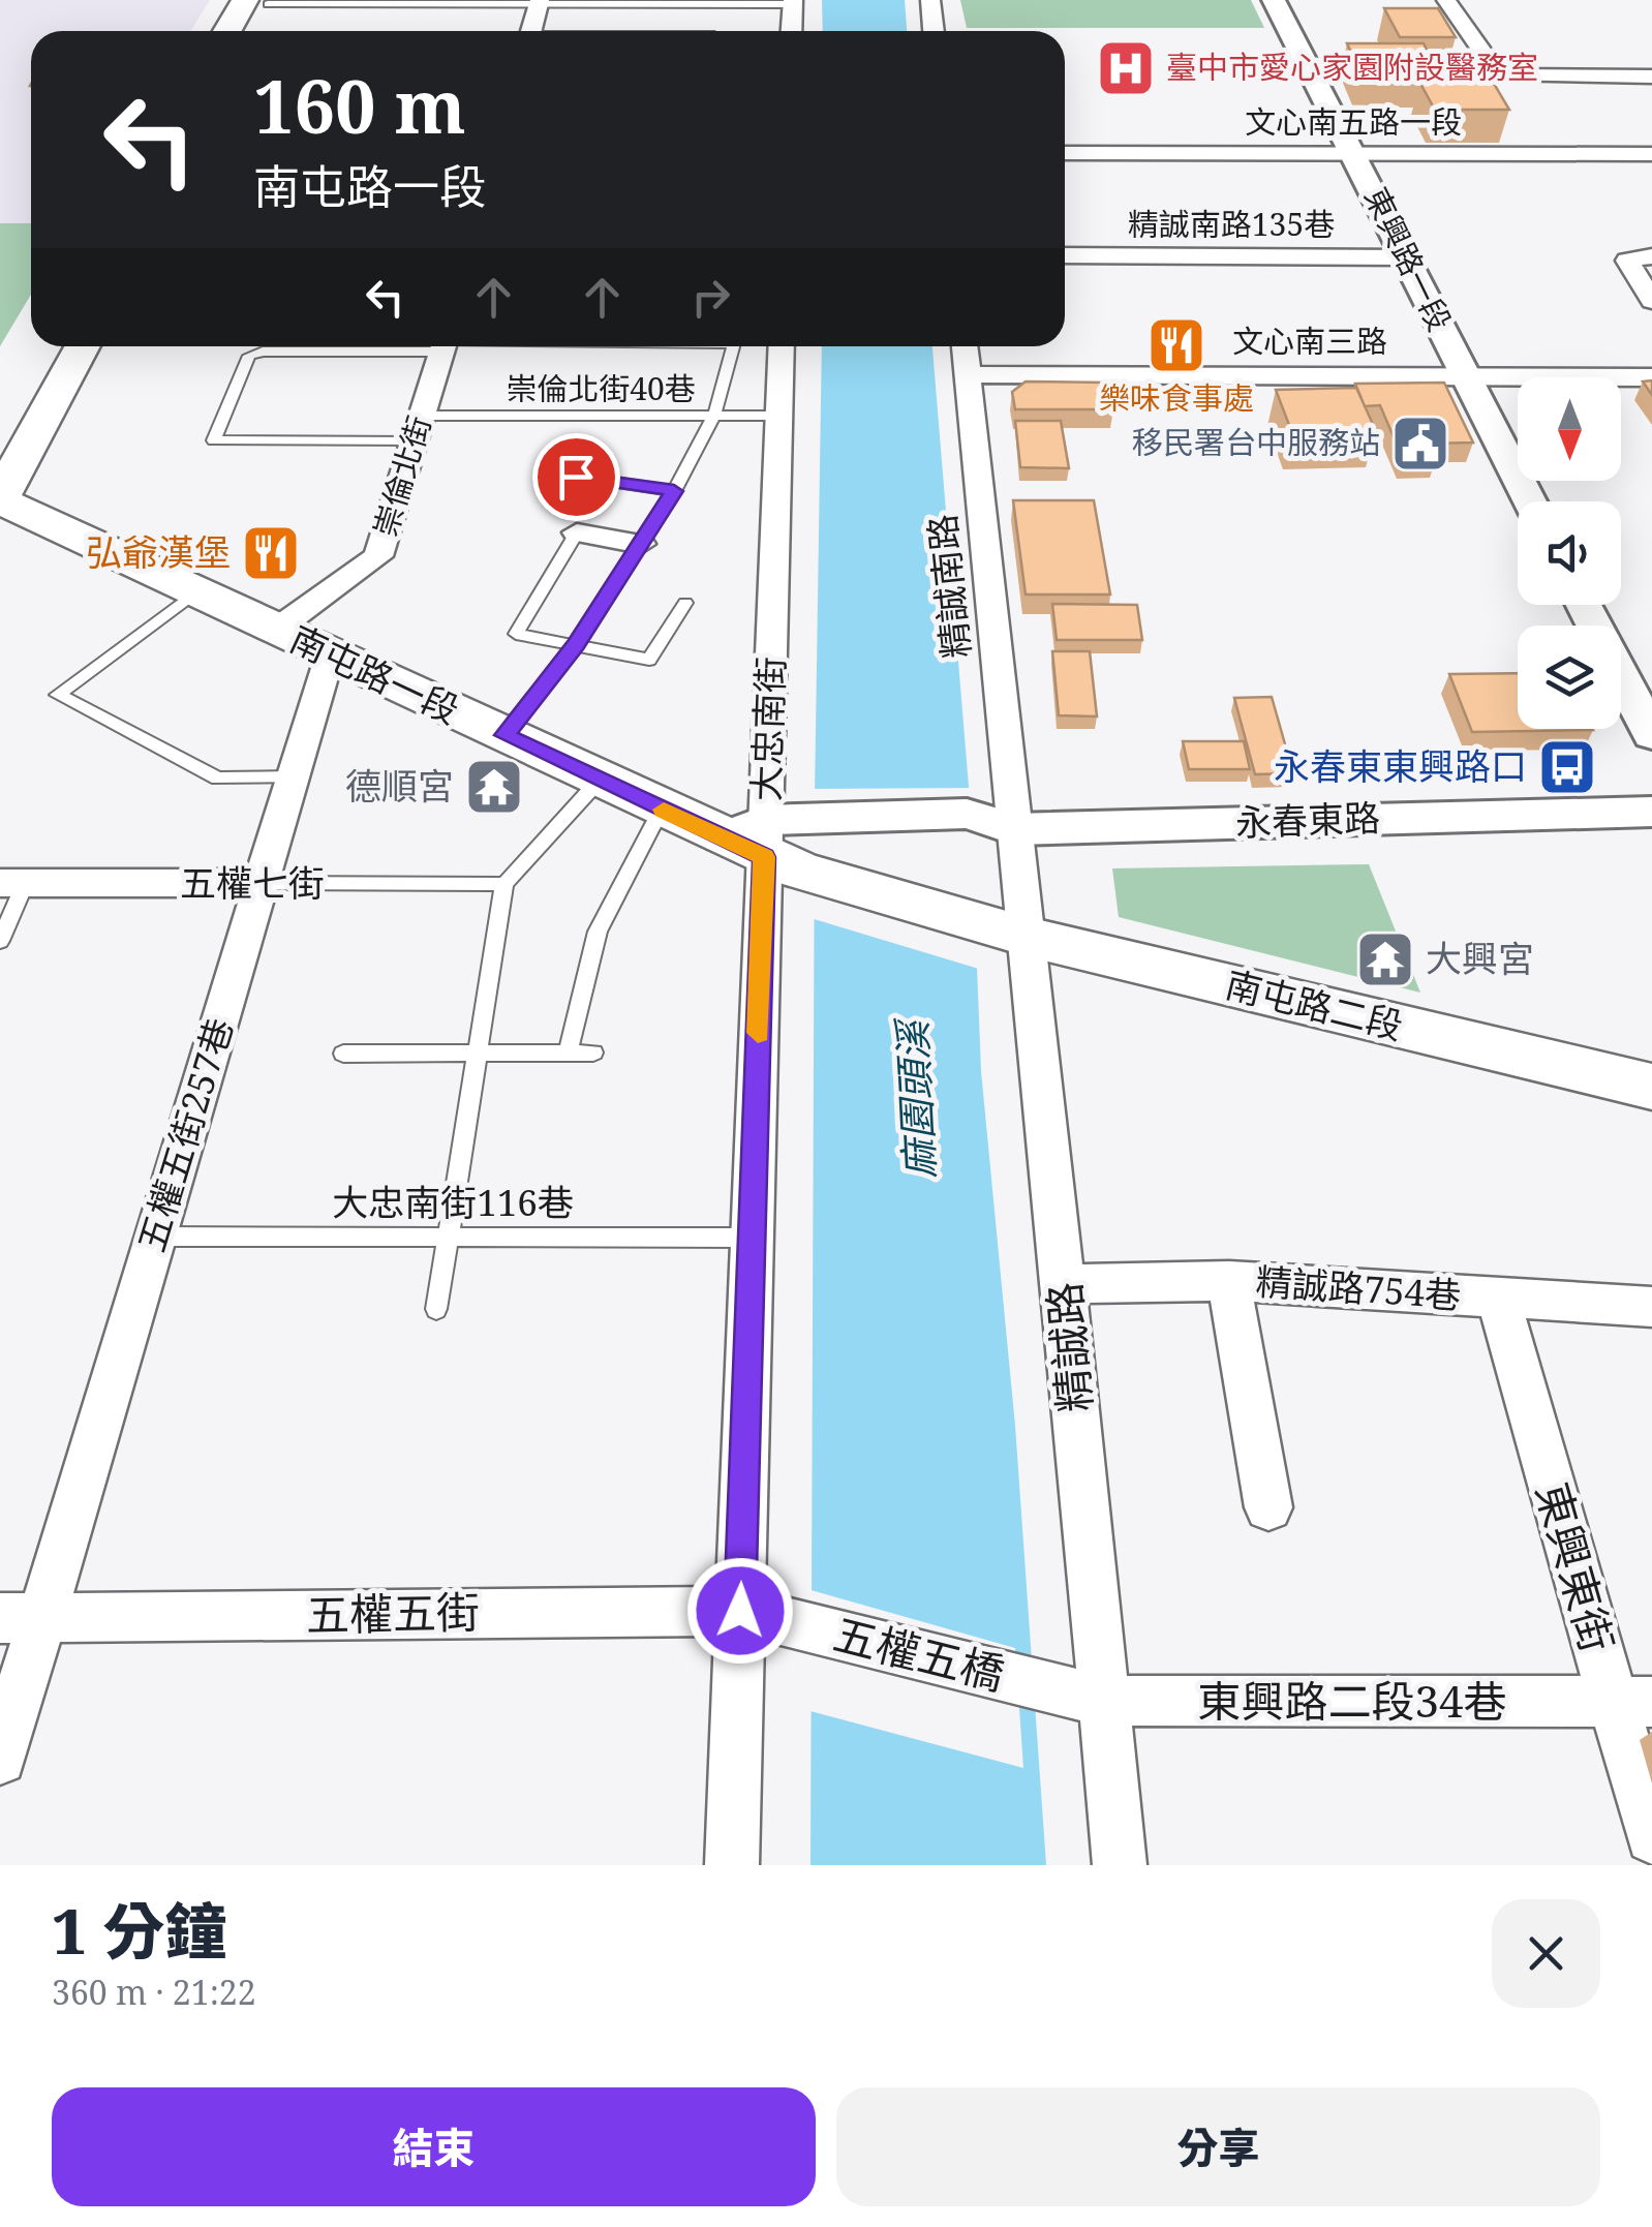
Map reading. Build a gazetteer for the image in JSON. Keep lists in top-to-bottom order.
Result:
{
  "streets": {
    "main road": ["南屯路一段", "南屯路二段"],
    "street": [
      "文心南五路一段",
      "精誠南路135巷",
      "東興路一段",
      "文心南三路",
      "崇倫北街",
      "精誠南路",
      "大忠南街",
      "永春東路",
      "五權七街",
      "五權五街257巷",
      "精誠路754巷",
      "精誠路",
      "東興東街",
      "五權五街",
      "五權五橋",
      "東興路二段34巷"
    ],
    "lane": ["崇倫北街40巷", "大忠南街116巷"]
  },
  "crossings": [
    ["文心南五路一段", "東興路一段"],
    ["精誠南路135巷", "東興路一段"],
    ["東興路一段", "文心南三路"],
    ["文心南三路", "精誠南路"],
    ["崇倫北街40巷", "崇倫北街"],
    ["崇倫北街40巷", "大忠南街"],
    ["崇倫北街", "南屯路一段"],
    ["精誠南路", "永春東路"],
    ["精誠南路", "精誠路"],
    ["南屯路一段", "大忠南街"],
    ["南屯路一段", "永春東路"],
    ["南屯路一段", "南屯路二段"],
    ["南屯路一段", "五權五街257巷"],
    ["大忠南街", "永春東路"],
    ["大忠南街", "大忠南街116巷"],
    ["大忠南街", "五權五街"],
    ["大忠南街", "五權五橋"],
    ["永春東路", "精誠路"],
    ["五權七街", "五權五街257巷"],
    ["南屯路二段", "精誠路"],
    ["五權五街257巷", "大忠南街116巷"],
    ["五權五街257巷", "五權五街"],
    ["精誠路754巷", "精誠路"],
    ["精誠路754巷", "東興東街"],
    ["精誠路", "五權五橋"],
    ["精誠路", "東興路二段34巷"],
    ["東興東街", "東興路二段34巷"],
    ["五權五街", "五權五橋"],
    ["五權五橋", "東興路二段34巷"]
  ],
  "water": ["麻園頭溪"],
  "places": {
    "hospital": ["臺中市愛心家園附設醫務室"],
    "restaurant": ["樂味食事處", "弘爺漢堡"],
    "public building": ["移民署台中服務站"],
    "bus stop": ["永春東東興路口"],
    "temple": ["德順宮", "大興宮"]
  },
  "north": "bottom",
  "page": {
    "turn": ["160 m", "南屯路一段"],
    "heading": ["1 分鐘", "360 m · 21:22"],
    "buttons": ["結束", "分享"]
  }
}
